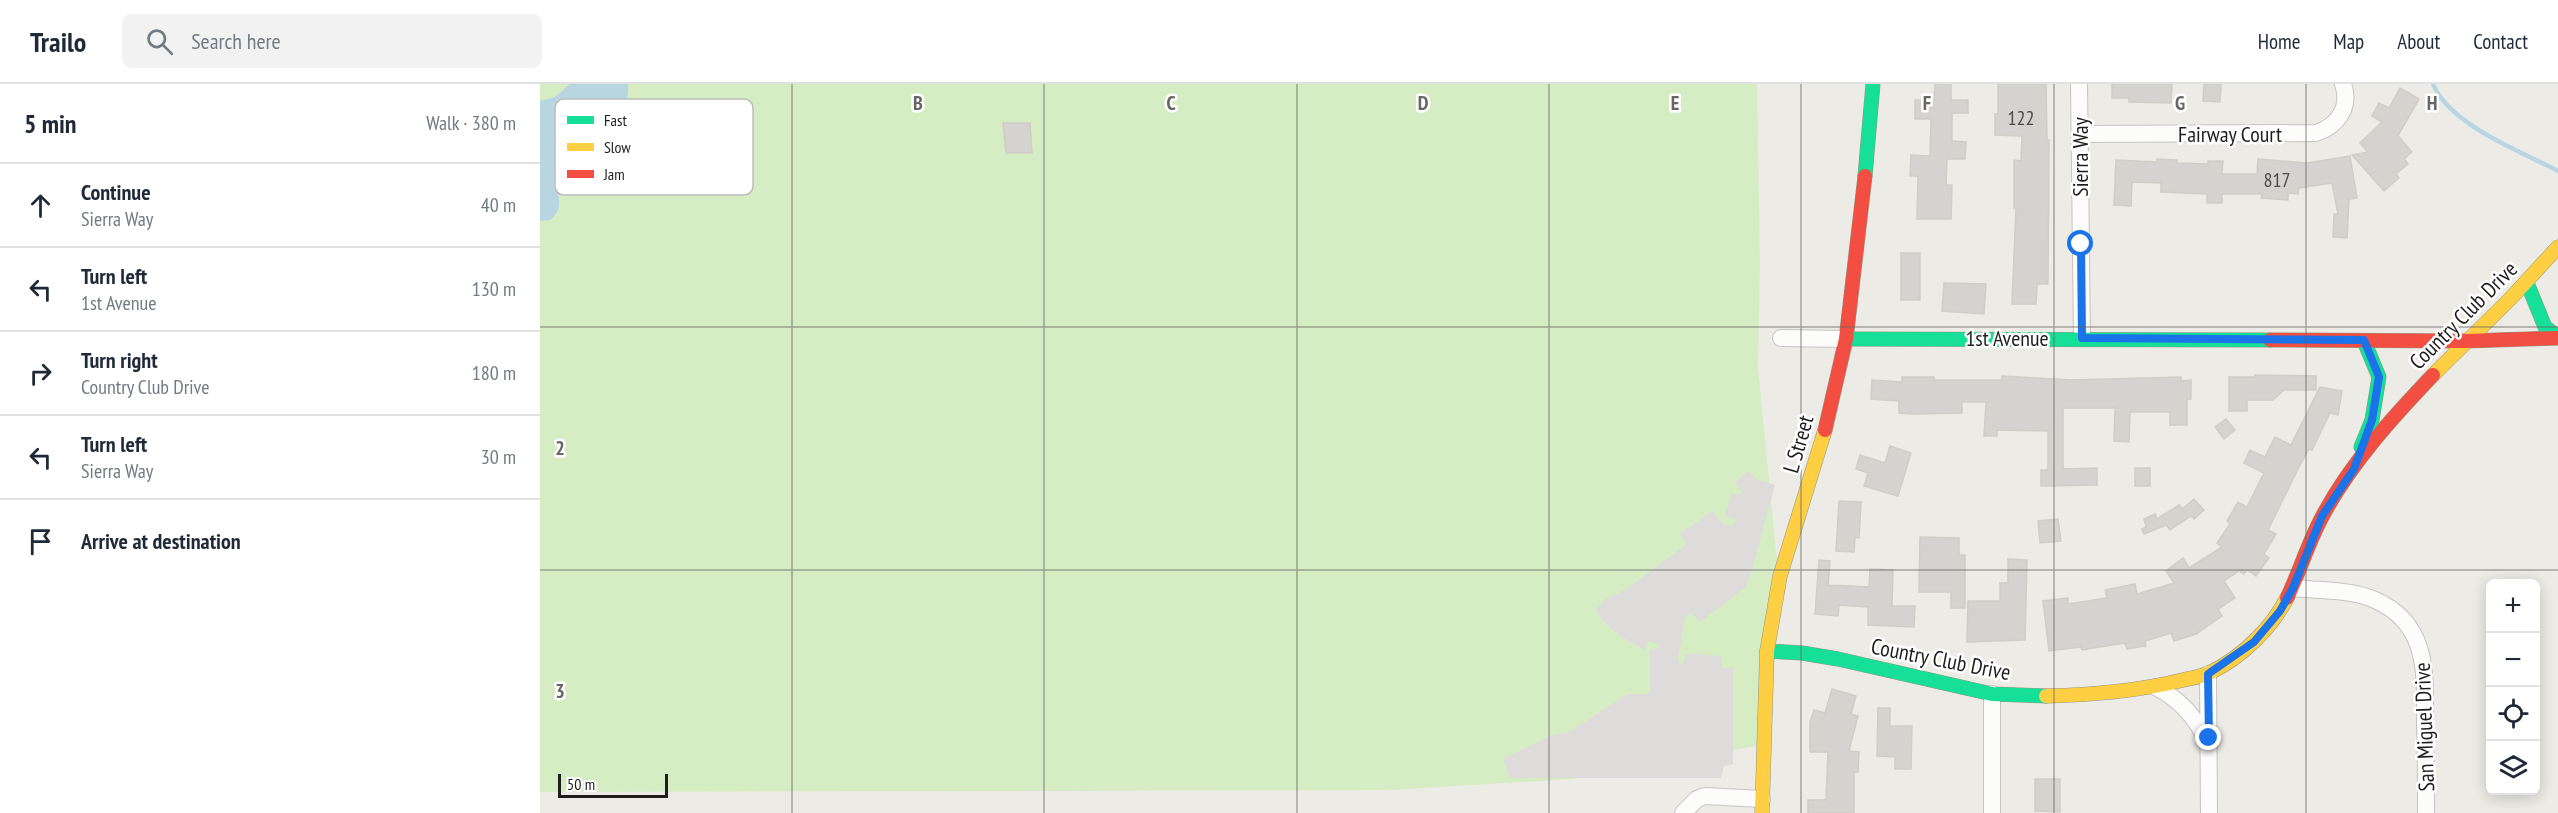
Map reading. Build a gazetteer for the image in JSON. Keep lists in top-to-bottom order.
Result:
{
  "streets": {
    "street": [
      "Fairway Court",
      "Sierra Way",
      "Country Club Drive",
      "1st Avenue",
      "L Street",
      "San Miguel Drive"
    ]
  },
  "crossings": [
    ["Fairway Court", "Sierra Way"],
    ["Sierra Way", "1st Avenue"],
    ["Country Club Drive", "1st Avenue"],
    ["Country Club Drive", "L Street"],
    ["Country Club Drive", "San Miguel Drive"],
    ["1st Avenue", "L Street"]
  ],
  "house_numbers": ["122", "817"],
  "legend": ["Fast", "Slow", "Jam"],
  "scale_bar": "50 m",
  "page": {
    "header": "Trailo",
    "search": "Search here",
    "nav": [
      "Home",
      "Map",
      "About",
      "Contact"
    ],
    "heading": ["5 min", "Walk · 380 m"],
    "list": [
      ["Continue", "Sierra Way", "40 m"],
      ["Turn left", "1st Avenue", "130 m"],
      ["Turn right", "Country Club Drive", "180 m"],
      ["Turn left", "Sierra Way", "30 m"],
      "Arrive at destination"
    ],
    "map_buttons": ["+", "−"],
    "scale": "50 m"
  },
  "grid": {
    "columns": [
      "B",
      "C",
      "D",
      "E",
      "F",
      "G",
      "H"
    ],
    "rows": ["2", "3"]
  }
}
